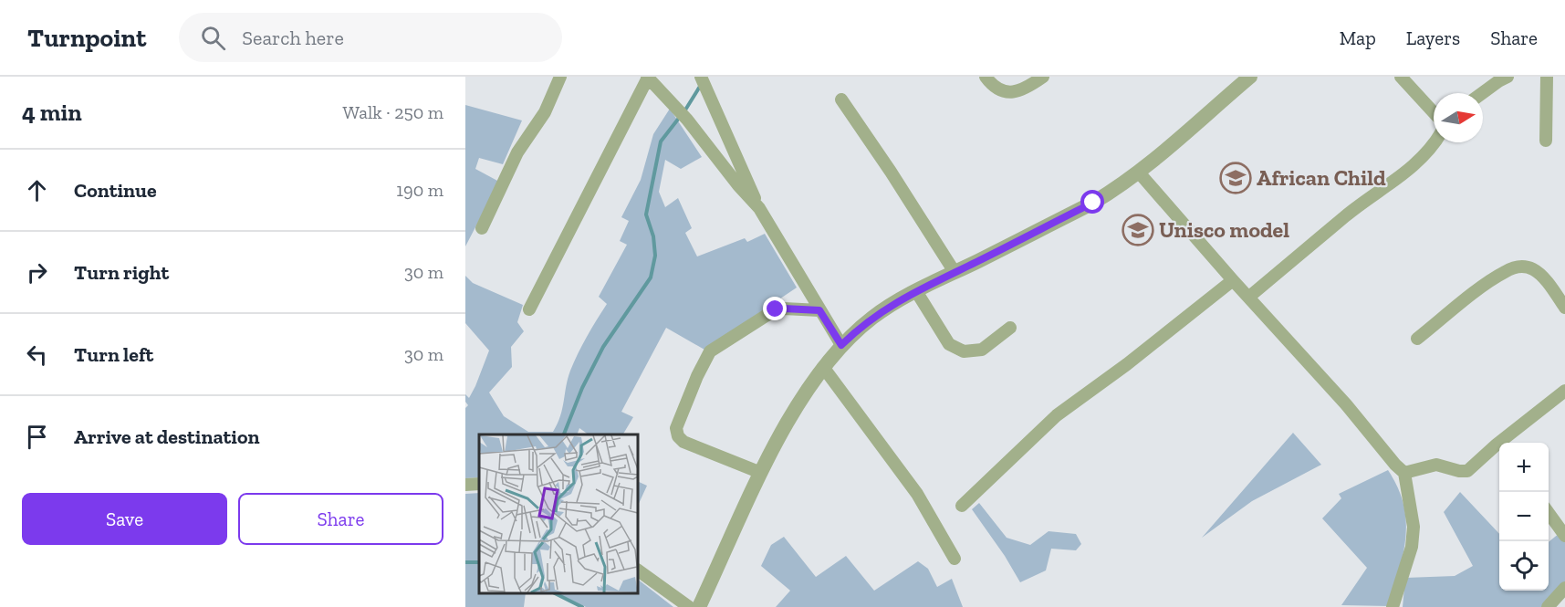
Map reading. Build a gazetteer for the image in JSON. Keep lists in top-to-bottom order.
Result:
{
  "places": {
    "school or university": ["African Child", "Unisco model"]
  },
  "north": "right",
  "page": {
    "header": "Turnpoint",
    "search": "Search here",
    "nav": ["Map", "Layers", "Share"],
    "heading": ["4 min", "Walk · 250 m"],
    "list": [
      ["Continue", "190 m"],
      ["Turn right", "30 m"],
      ["Turn left", "30 m"],
      "Arrive at destination"
    ],
    "map_buttons": ["+", "−"],
    "buttons": ["Save", "Share"]
  }
}
